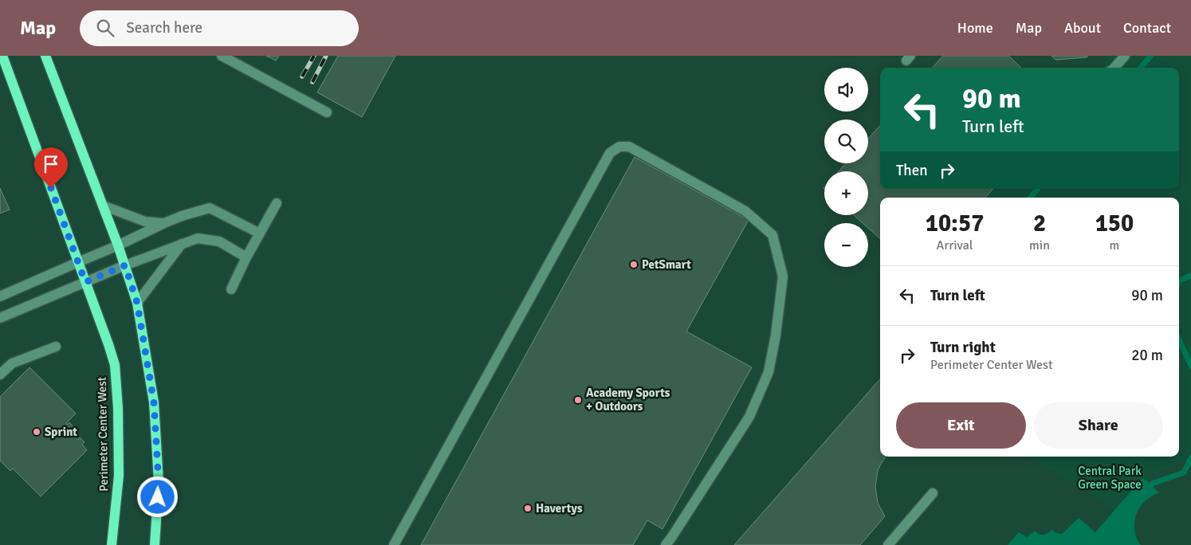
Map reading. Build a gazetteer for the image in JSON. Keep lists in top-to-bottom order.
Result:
{
  "streets": {
    "main road": ["Perimeter Center West"]
  },
  "parks": ["Central Park Green Space"],
  "places": [
    "PetSmart",
    "Academy Sports + Outdoors",
    "Sprint",
    "Havertys"
  ],
  "page": {
    "header": "Map",
    "search": "Search here",
    "nav": [
      "Home",
      "Map",
      "About",
      "Contact"
    ],
    "map_buttons": ["+", "−"],
    "turn": ["90 m", "Turn left"],
    "then": "Then",
    "eta": [
      "10:57",
      "Arrival",
      "2",
      "min",
      "150",
      "m"
    ],
    "list": [
      {
        "name": "Turn left",
        "value": "90 m"
      },
      {
        "name": "Turn right",
        "note": "Perimeter Center West",
        "value": "20 m"
      }
    ],
    "buttons": ["Exit", "Share"]
  }
}
